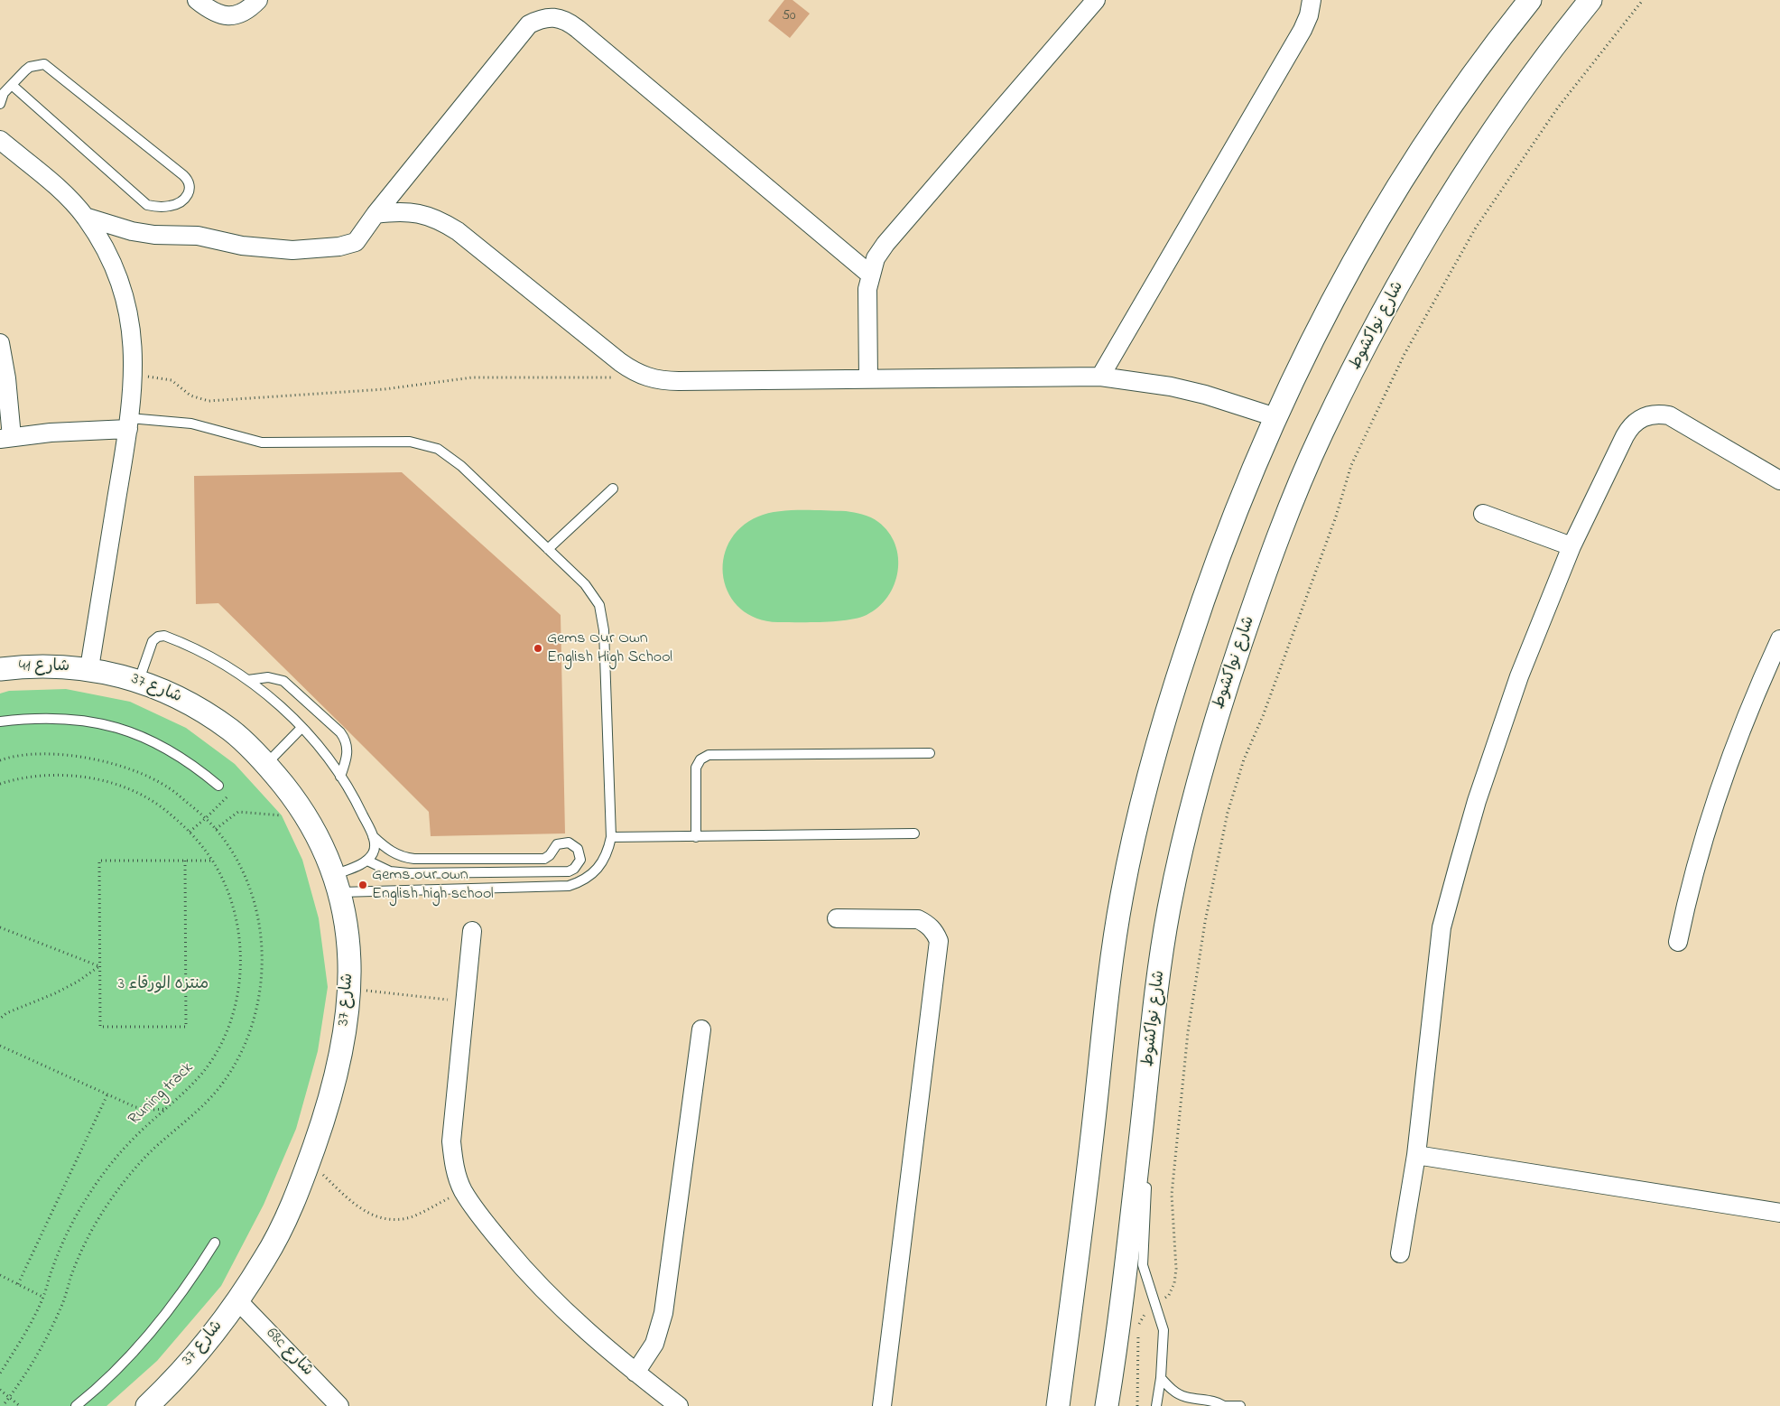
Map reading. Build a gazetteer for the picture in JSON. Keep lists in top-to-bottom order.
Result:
{
  "streets": {
    "street": [
      "شارع نواكشوط",
      "شارع 41",
      "شارع 37",
      "68c شارع"
    ],
    "path": ["Runing track"]
  },
  "crossings": [
    ["شارع 41", "شارع 37"],
    ["شارع 37", "68c شارع"]
  ],
  "parks": ["منتزه الورقاء 3"],
  "places": ["Gems Our Own English High School", "Gems our own English high school"],
  "house_numbers": ["50"]
}
